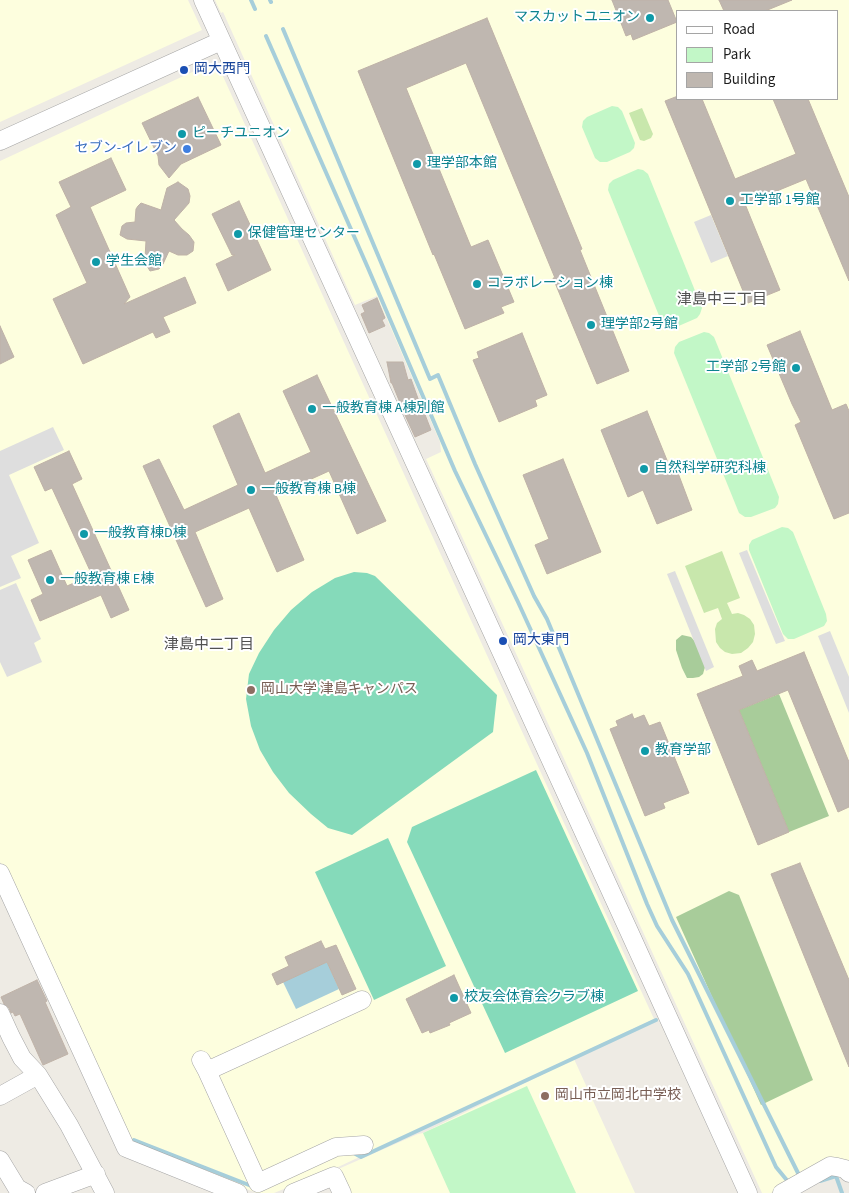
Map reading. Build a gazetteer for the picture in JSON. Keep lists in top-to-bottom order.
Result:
{
  "districts": ["津島中三丁目", "津島中二丁目"],
  "places": [
    "マスカットユニオン",
    "岡大西門",
    "ピーチユニオン",
    "セブン-イレブン",
    "理学部本館",
    "工学部 1号館",
    "保健管理センター",
    "学生会館",
    "コラボレーション棟",
    "理学部2号館",
    "工学部 2号館",
    "一般教育棟 A棟別館",
    "自然科学研究科棟",
    "一般教育棟 B棟",
    "一般教育棟D棟",
    "一般教育棟 E棟",
    "岡大東門",
    "岡山大学 津島キャンパス",
    "教育学部",
    "校友会体育会クラブ棟",
    "岡山市立岡北中学校"
  ],
  "legend": ["Road", "Park", "Building"]
}
